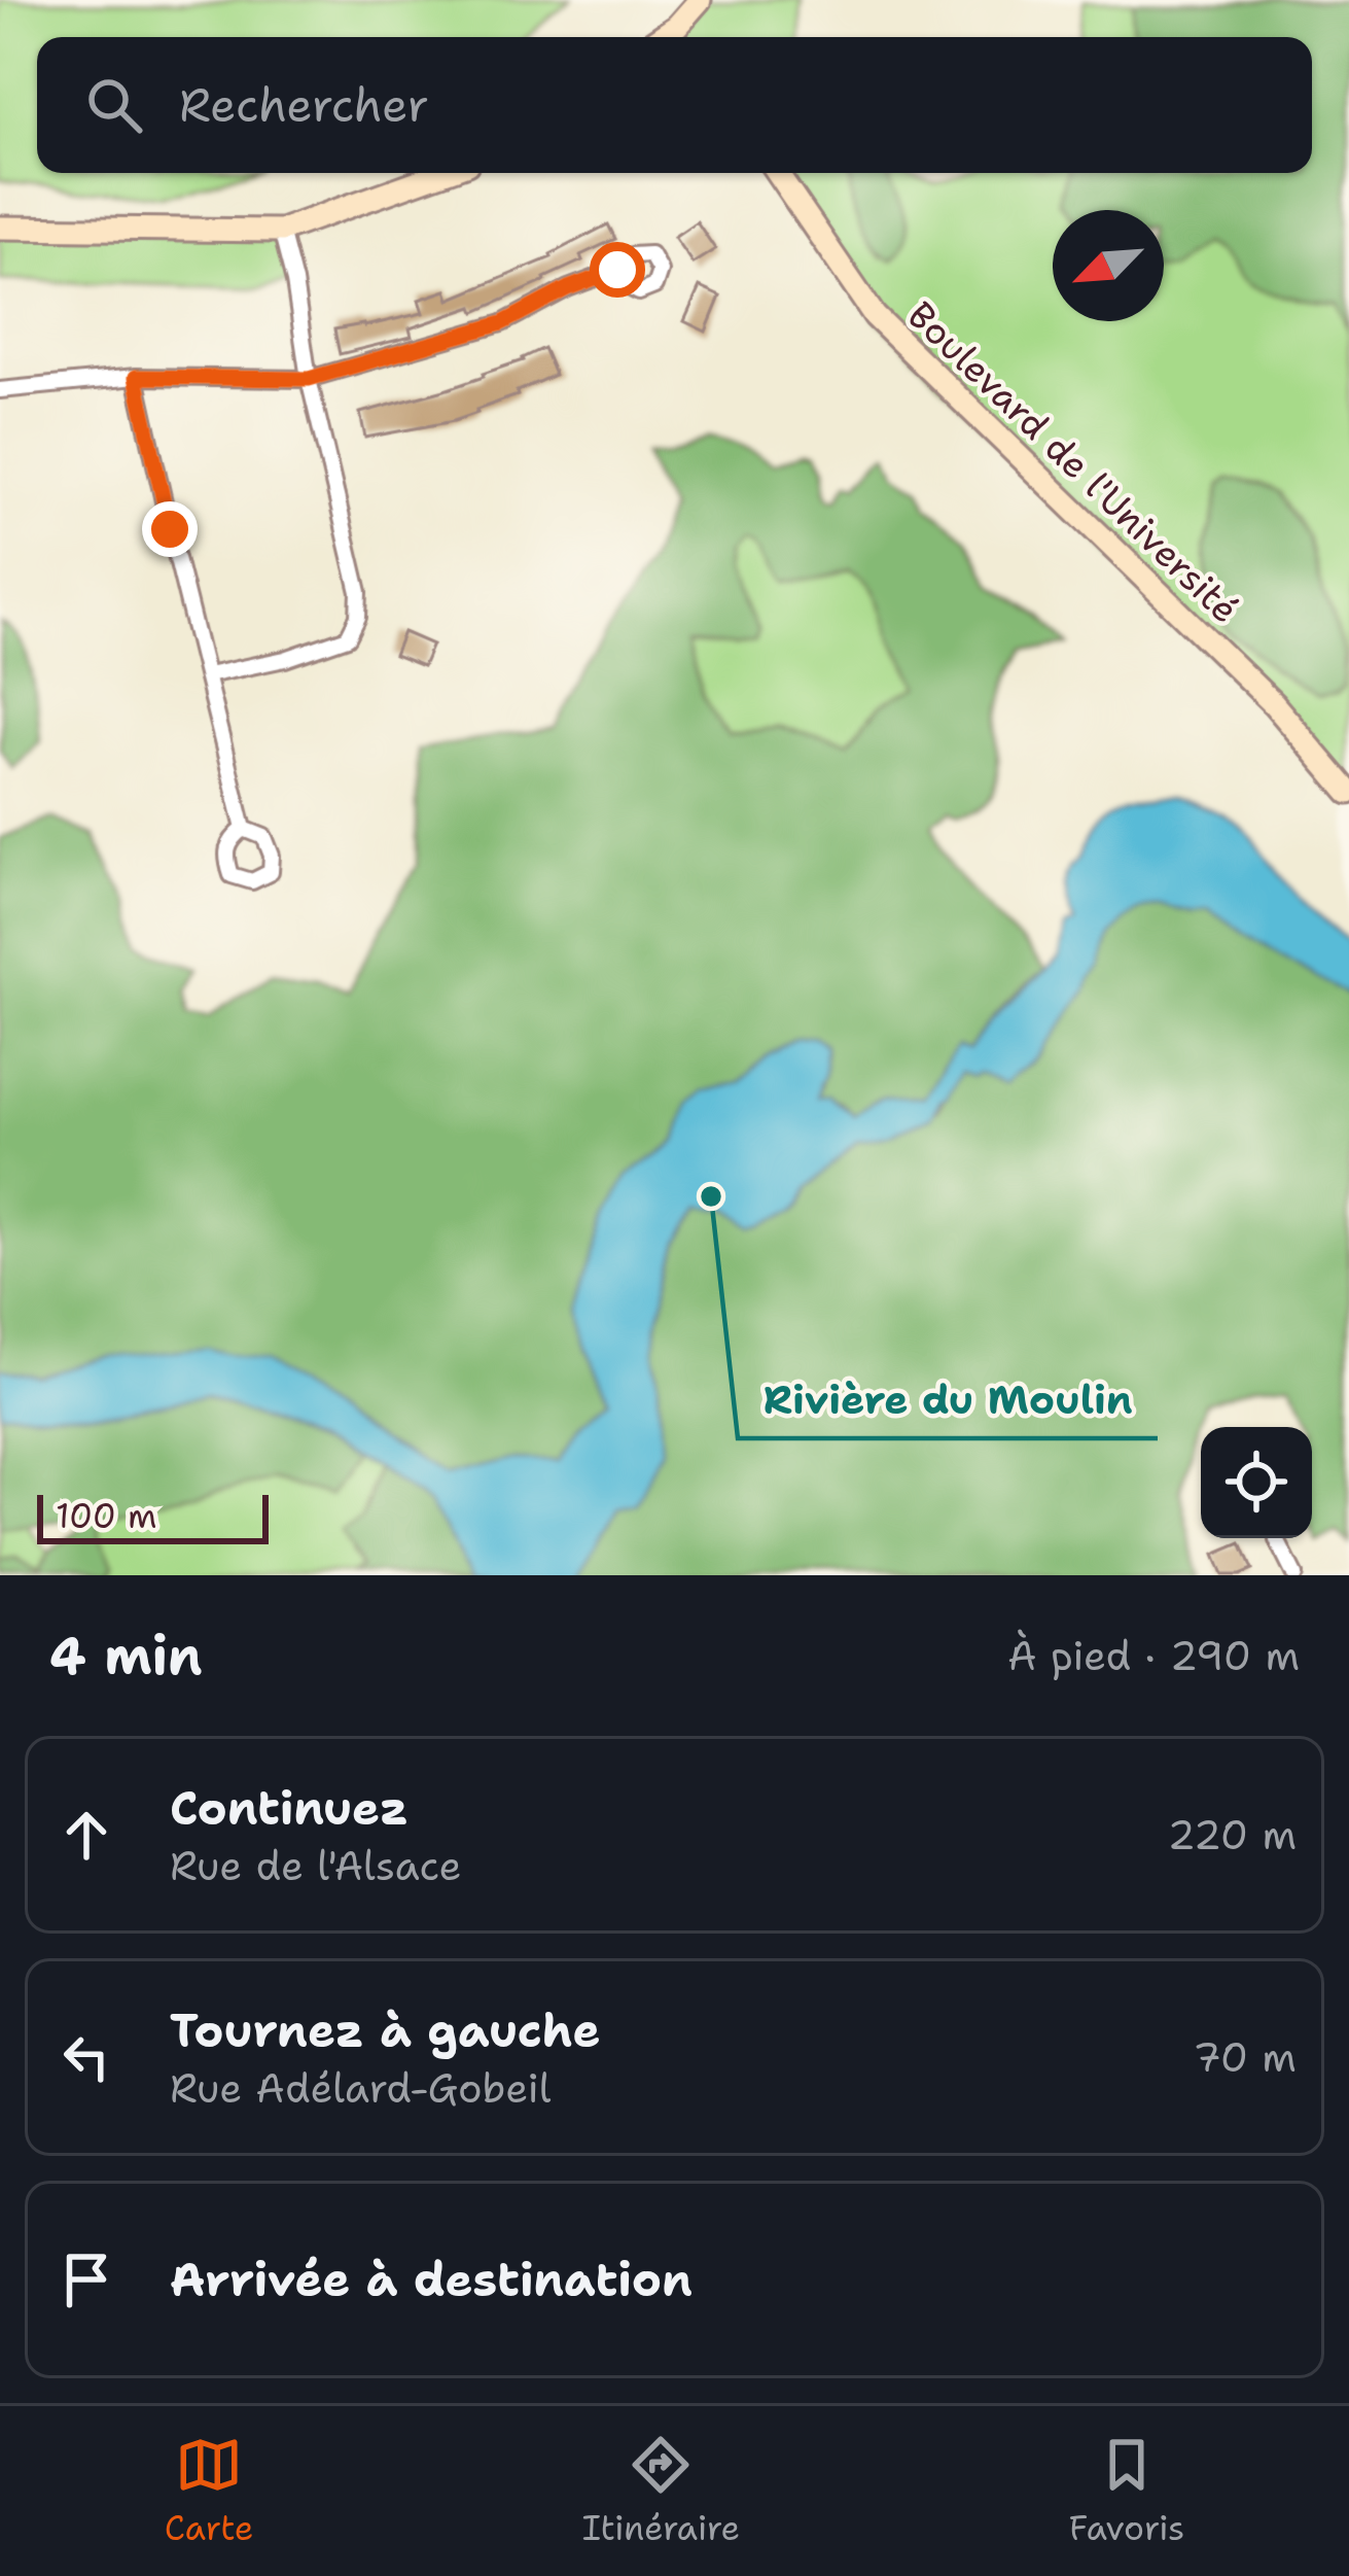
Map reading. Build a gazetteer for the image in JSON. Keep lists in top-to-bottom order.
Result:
{
  "streets": {
    "main road": ["Boulevard de l'Université"]
  },
  "places": ["Rivière du Moulin"],
  "scale_bar": "100 m",
  "north": "bottom left",
  "page": {
    "search": "Rechercher",
    "scale": "100 m",
    "heading": ["4 min", "À pied · 290 m"],
    "list": [
      ["Continuez", "Rue de l'Alsace", "220 m"],
      ["Tournez à gauche", "Rue Adélard-Gobeil", "70 m"],
      "Arrivée à destination"
    ],
    "nav": ["Carte", "Itinéraire", "Favoris"]
  }
}
